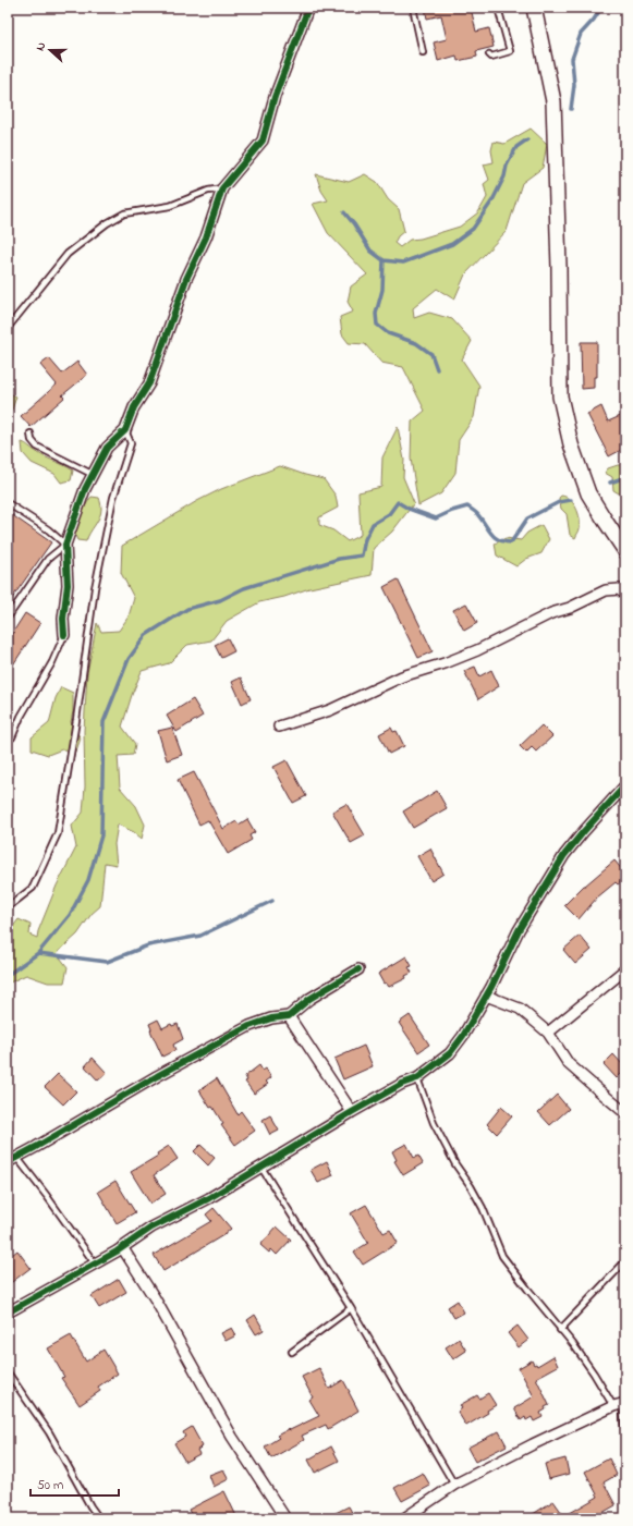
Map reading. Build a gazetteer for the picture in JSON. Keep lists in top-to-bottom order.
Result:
{
  "scale_bar": "50 m",
  "north": "left"
}
